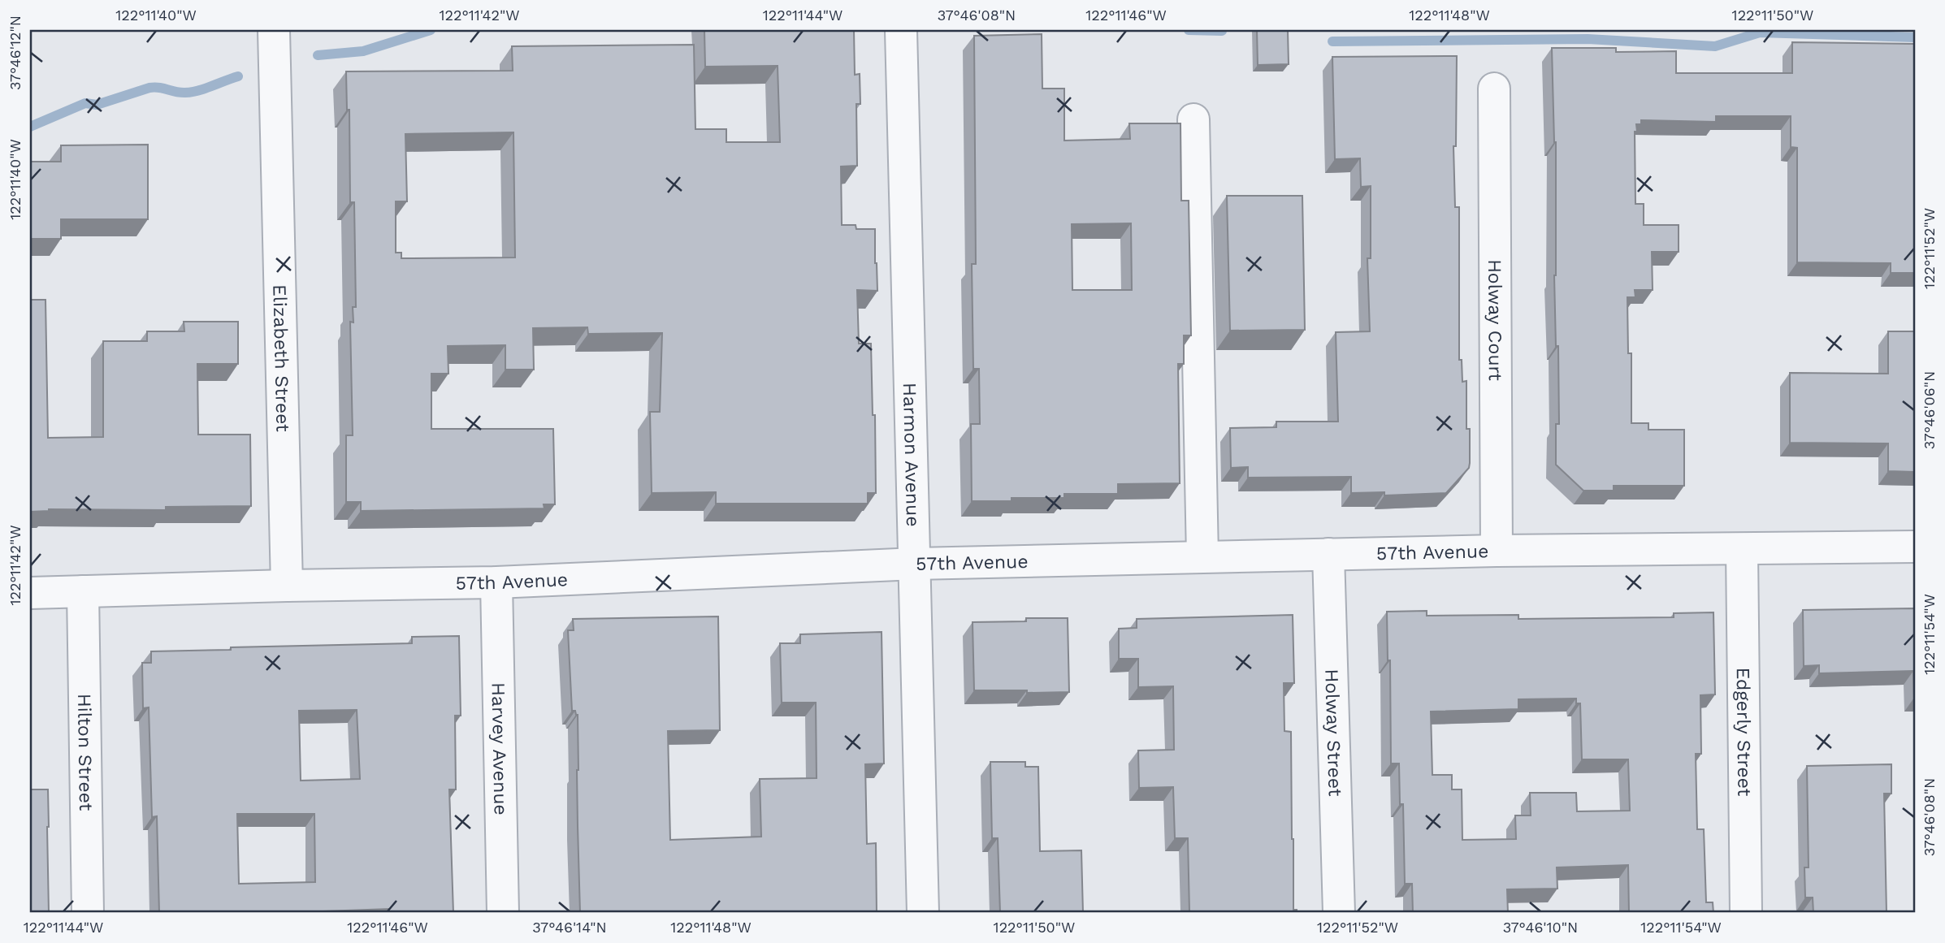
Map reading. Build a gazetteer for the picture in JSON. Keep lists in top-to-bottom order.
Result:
{
  "streets": {
    "street": [
      "Holway Court",
      "Elizabeth Street",
      "Harmon Avenue",
      "57th Avenue",
      "Edgerly Street",
      "Holway Street",
      "Harvey Avenue",
      "Hilton Street"
    ]
  },
  "crossings": [
    ["Holway Court", "57th Avenue"],
    ["Elizabeth Street", "57th Avenue"],
    ["Harmon Avenue", "57th Avenue"],
    ["57th Avenue", "Edgerly Street"],
    ["57th Avenue", "Holway Street"],
    ["57th Avenue", "Harvey Avenue"],
    ["57th Avenue", "Hilton Street"]
  ],
  "coordinates": [
    "122°11'40\"W",
    "122°11'42\"W",
    "122°11'44\"W",
    "37°46'08\"N",
    "122°11'46\"W",
    "122°11'48\"W",
    "122°11'50\"W",
    "37°46'12\"N",
    "122°11'52\"W",
    "37°46'06\"N",
    "122°11'54\"W",
    "37°46'14\"N",
    "37°46'10\"N"
  ]
}
